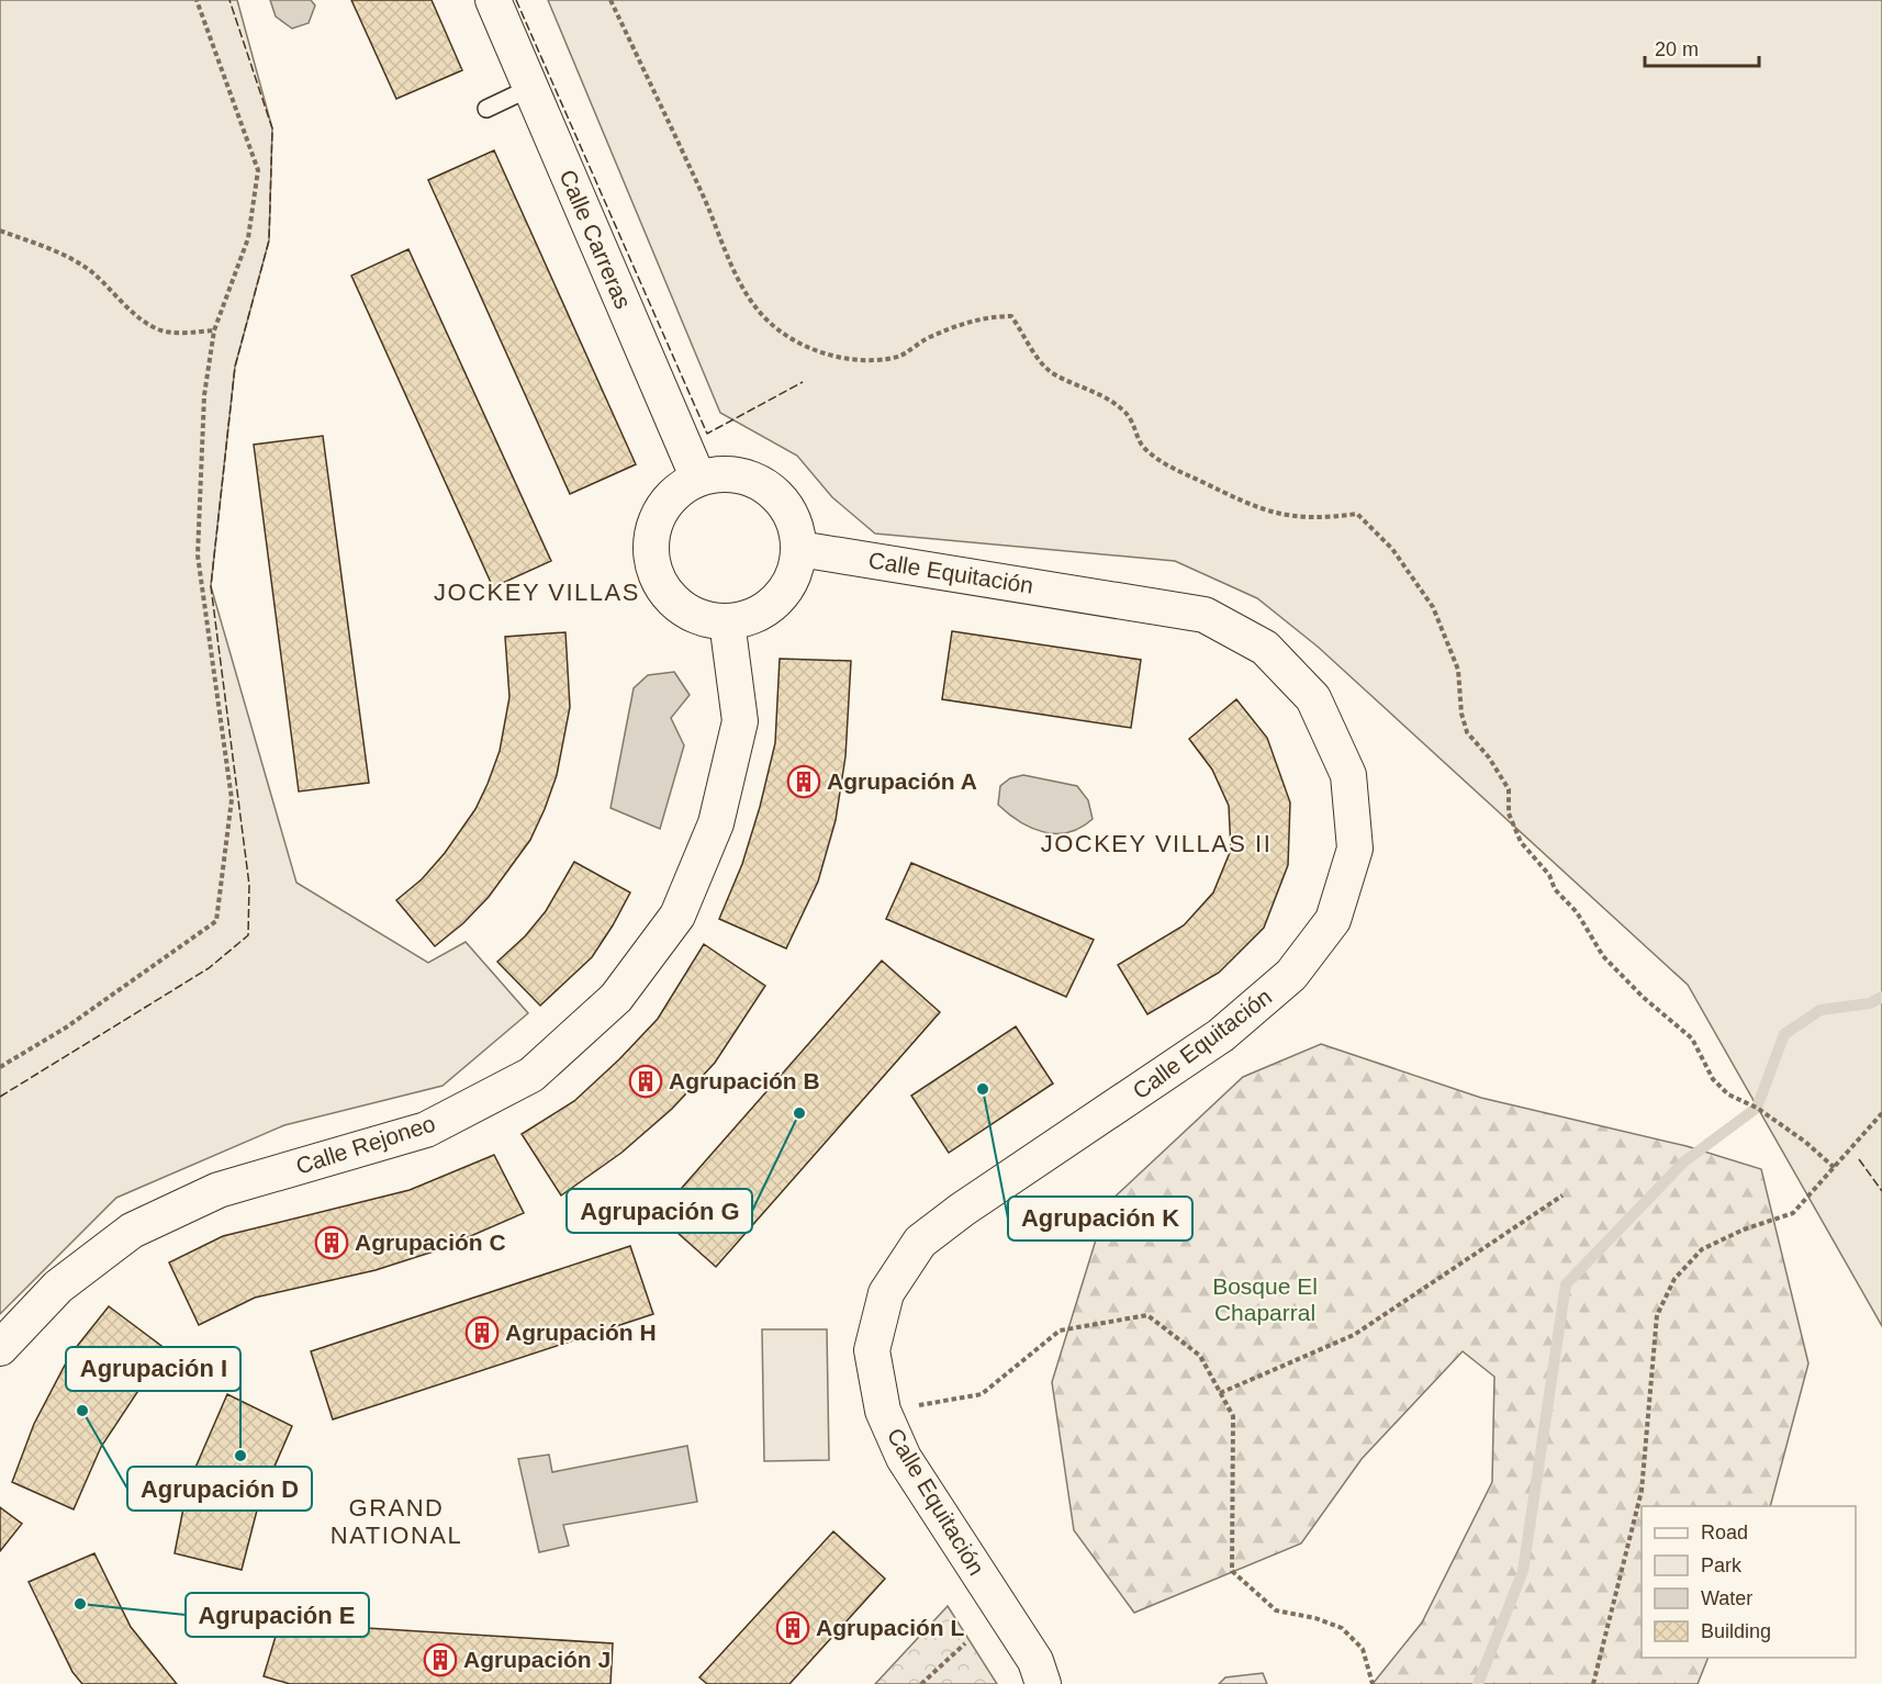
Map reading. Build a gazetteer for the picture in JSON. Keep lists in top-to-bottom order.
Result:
{
  "streets": {
    "street": ["Calle Carreras", "Calle Equitación", "Calle Rejoneo"]
  },
  "crossings": [
    ["Calle Carreras", "Calle Equitación"],
    ["Calle Carreras", "Calle Rejoneo"],
    ["Calle Equitación", "Calle Rejoneo"]
  ],
  "districts": ["JOCKEY VILLAS", "JOCKEY VILLAS II", "GRAND NATIONAL"],
  "parks": ["Bosque El Chaparral"],
  "places": {
    "building": [
      "Agrupación A",
      "Agrupación B",
      "Agrupación C",
      "Agrupación H",
      "Agrupación L",
      "Agrupación J"
    ],
    "other": [
      "Agrupación K",
      "Agrupación G",
      "Agrupación D",
      "Agrupación I",
      "Agrupación E"
    ]
  },
  "legend": [
    "Road",
    "Park",
    "Water",
    "Building"
  ],
  "scale_bar": "20 m"
}
